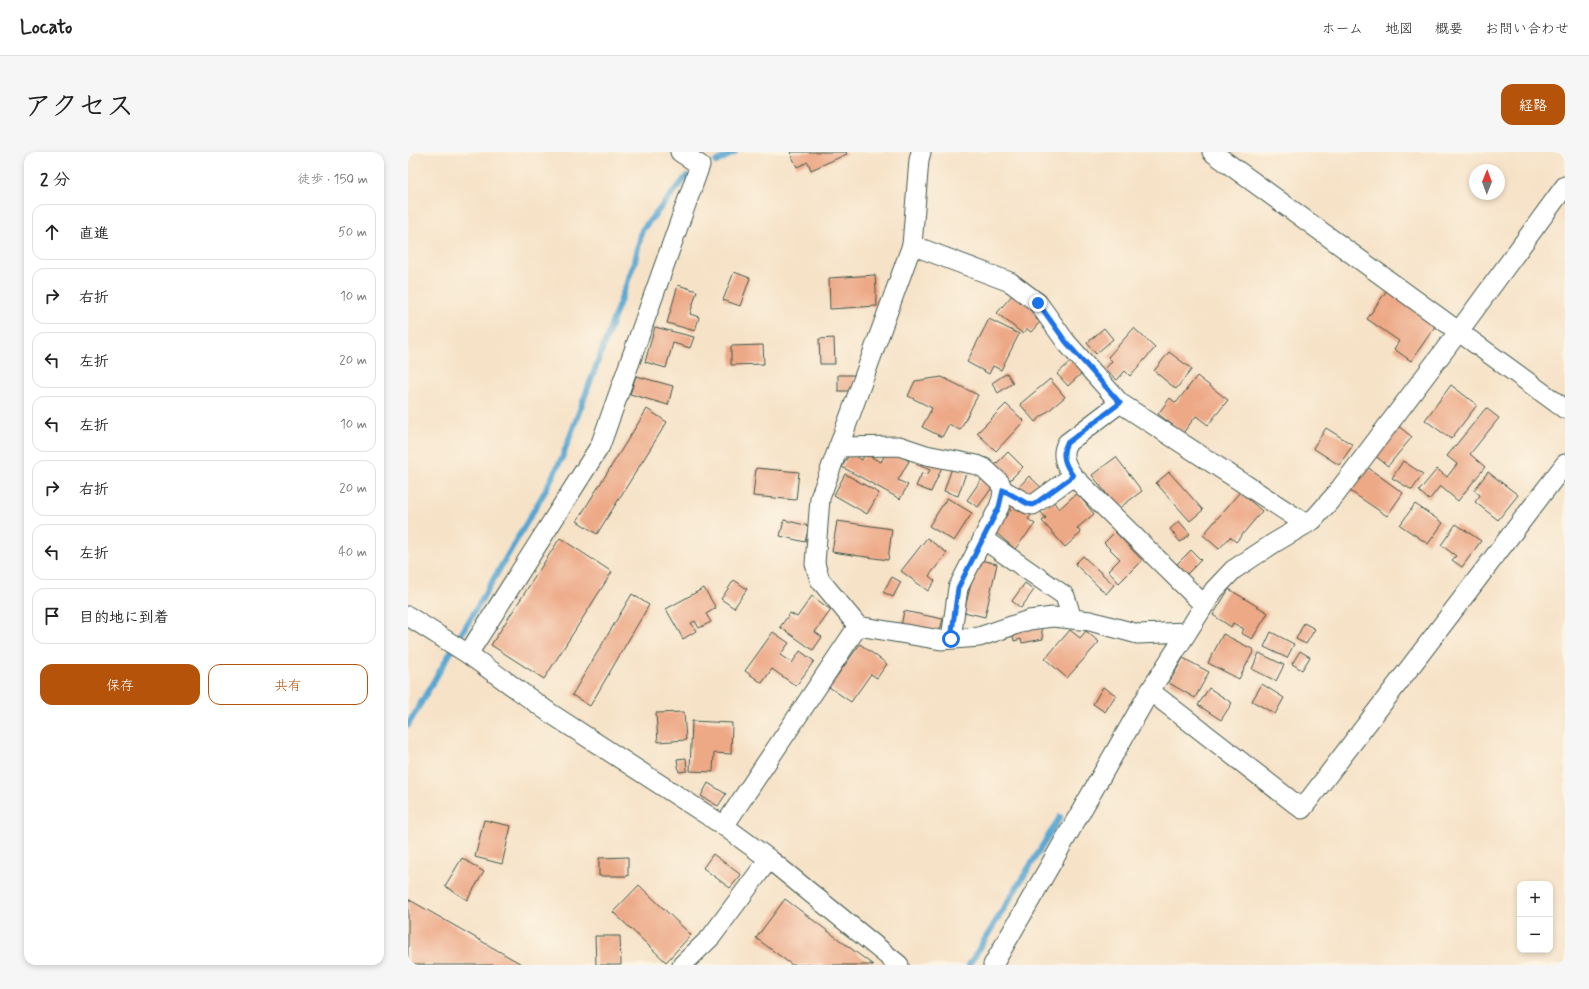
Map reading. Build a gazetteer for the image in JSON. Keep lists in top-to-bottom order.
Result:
{
  "north": "top",
  "page": {
    "header": "Locato",
    "nav": [
      "ホーム",
      "地図",
      "概要",
      "お問い合わせ"
    ],
    "title": "アクセス",
    "buttons": [
      "経路",
      ["保存", "共有"]
    ],
    "heading": ["2 分", "徒歩 · 150 m"],
    "list": [
      ["直進", "50 m"],
      ["右折", "10 m"],
      ["左折", "20 m"],
      ["左折", "10 m"],
      ["右折", "20 m"],
      ["左折", "40 m"],
      "目的地に到着"
    ],
    "map_buttons": ["+", "−"]
  }
}
